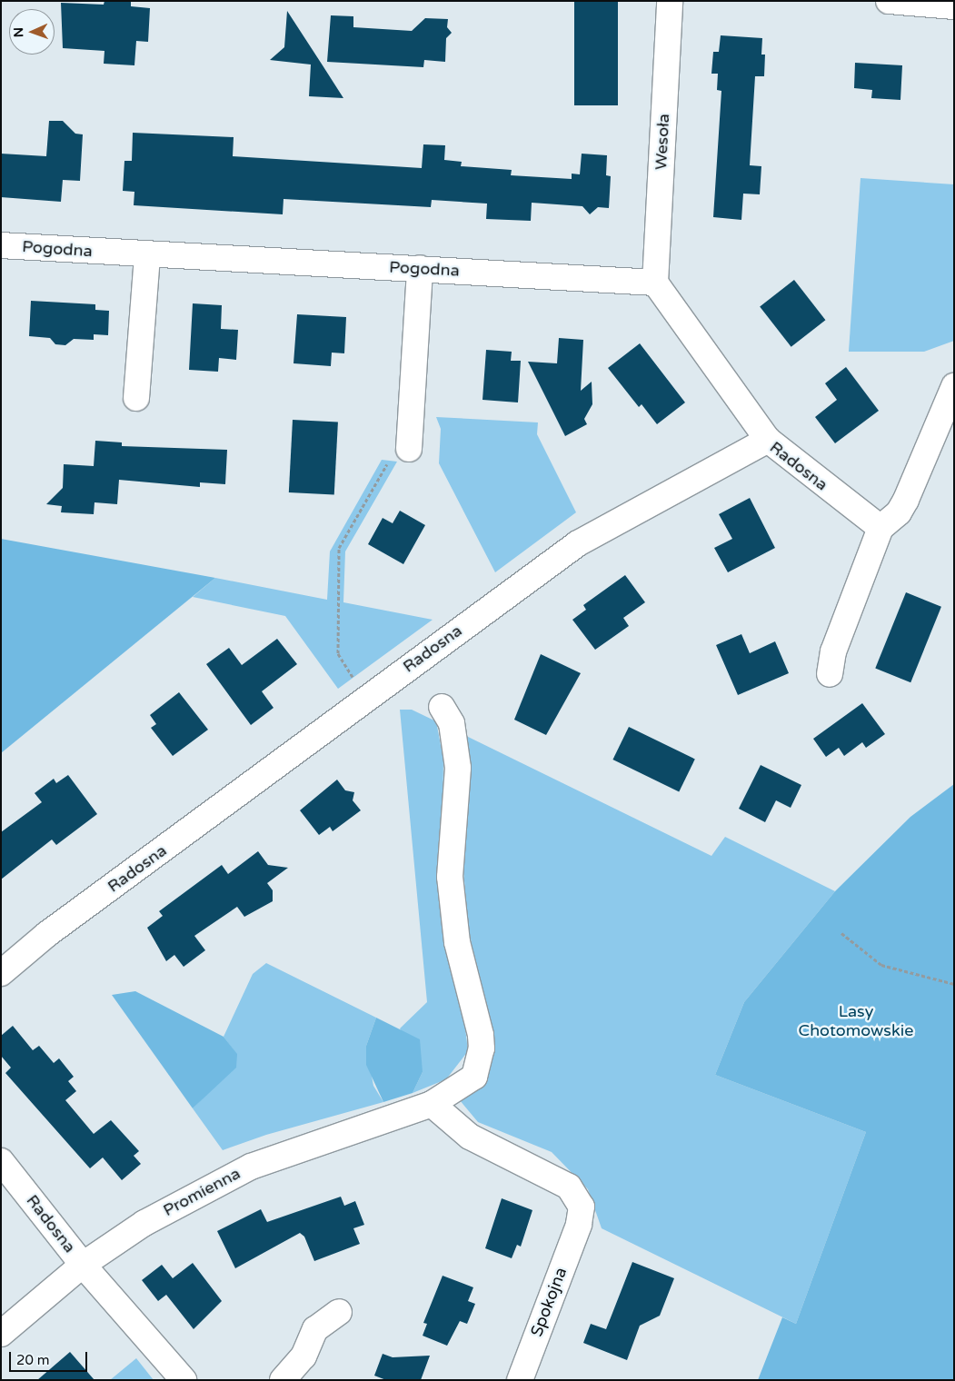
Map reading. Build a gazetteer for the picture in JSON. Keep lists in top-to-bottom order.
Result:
{
  "streets": {
    "street": [
      "Wesoła",
      "Pogodna",
      "Radosna",
      "Promienna",
      "Spokojna"
    ]
  },
  "crossings": [
    ["Wesoła", "Pogodna"],
    ["Radosna", "Promienna"],
    ["Promienna", "Spokojna"]
  ],
  "parks": ["Lasy Chotomowskie"],
  "scale_bar": "20 m",
  "north": "left"
}
